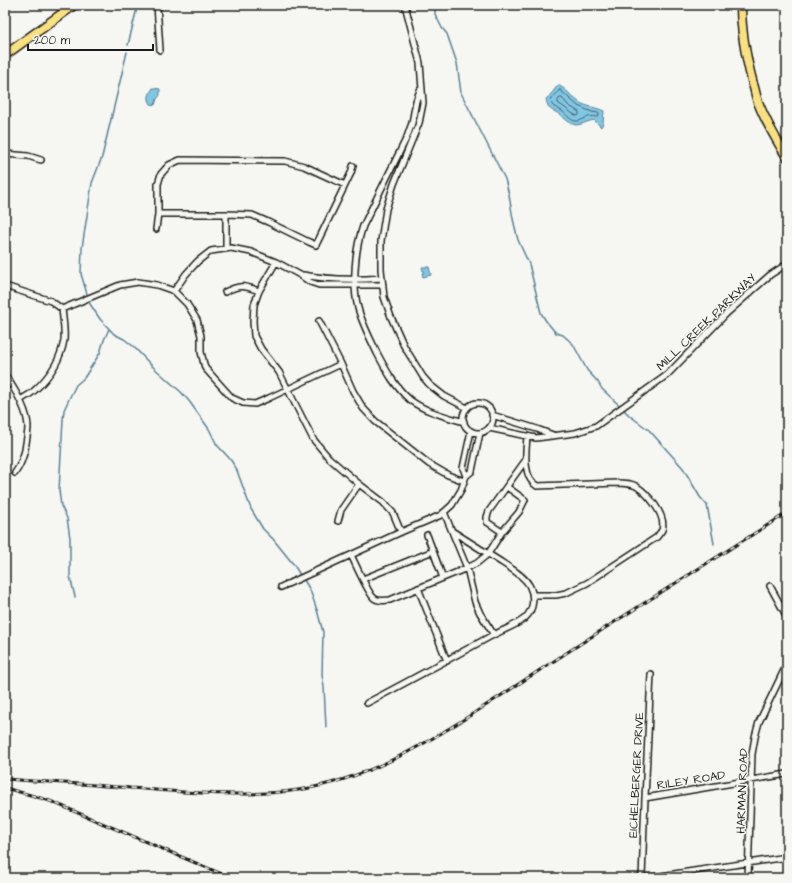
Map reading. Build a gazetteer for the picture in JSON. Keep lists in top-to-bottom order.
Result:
{
  "streets": {
    "street": [
      "MILL CREEK PARKWAY",
      "EICHELBERGER DRIVE",
      "RILEY ROAD",
      "HARMAN ROAD"
    ]
  },
  "crossings": [
    ["EICHELBERGER DRIVE", "RILEY ROAD"],
    ["RILEY ROAD", "HARMAN ROAD"]
  ],
  "scale_bar": "200 m"
}
